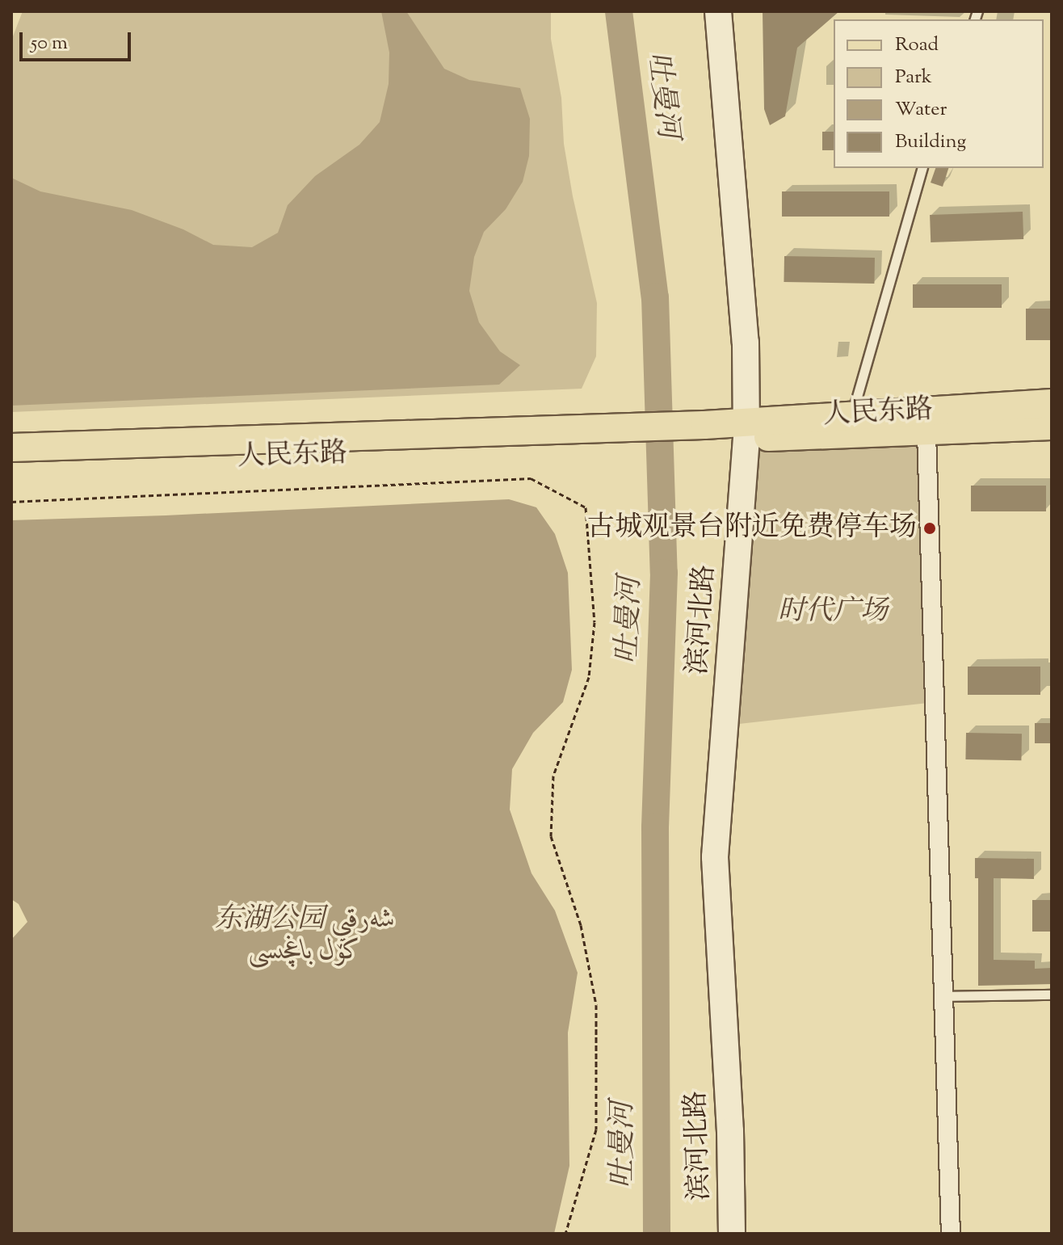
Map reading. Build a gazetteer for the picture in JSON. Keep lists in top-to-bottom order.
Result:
{
  "streets": {
    "main road": ["人民东路", "滨河北路"]
  },
  "crossings": [
    ["人民东路", "滨河北路"]
  ],
  "water": ["吐曼河"],
  "parks": ["时代广场", "东湖公园 شەرقىي كۆل باغچىسى"],
  "places": ["古城观景台附近免费停车场"],
  "legend": [
    "Road",
    "Park",
    "Water",
    "Building"
  ],
  "scale_bar": "50 m"
}
